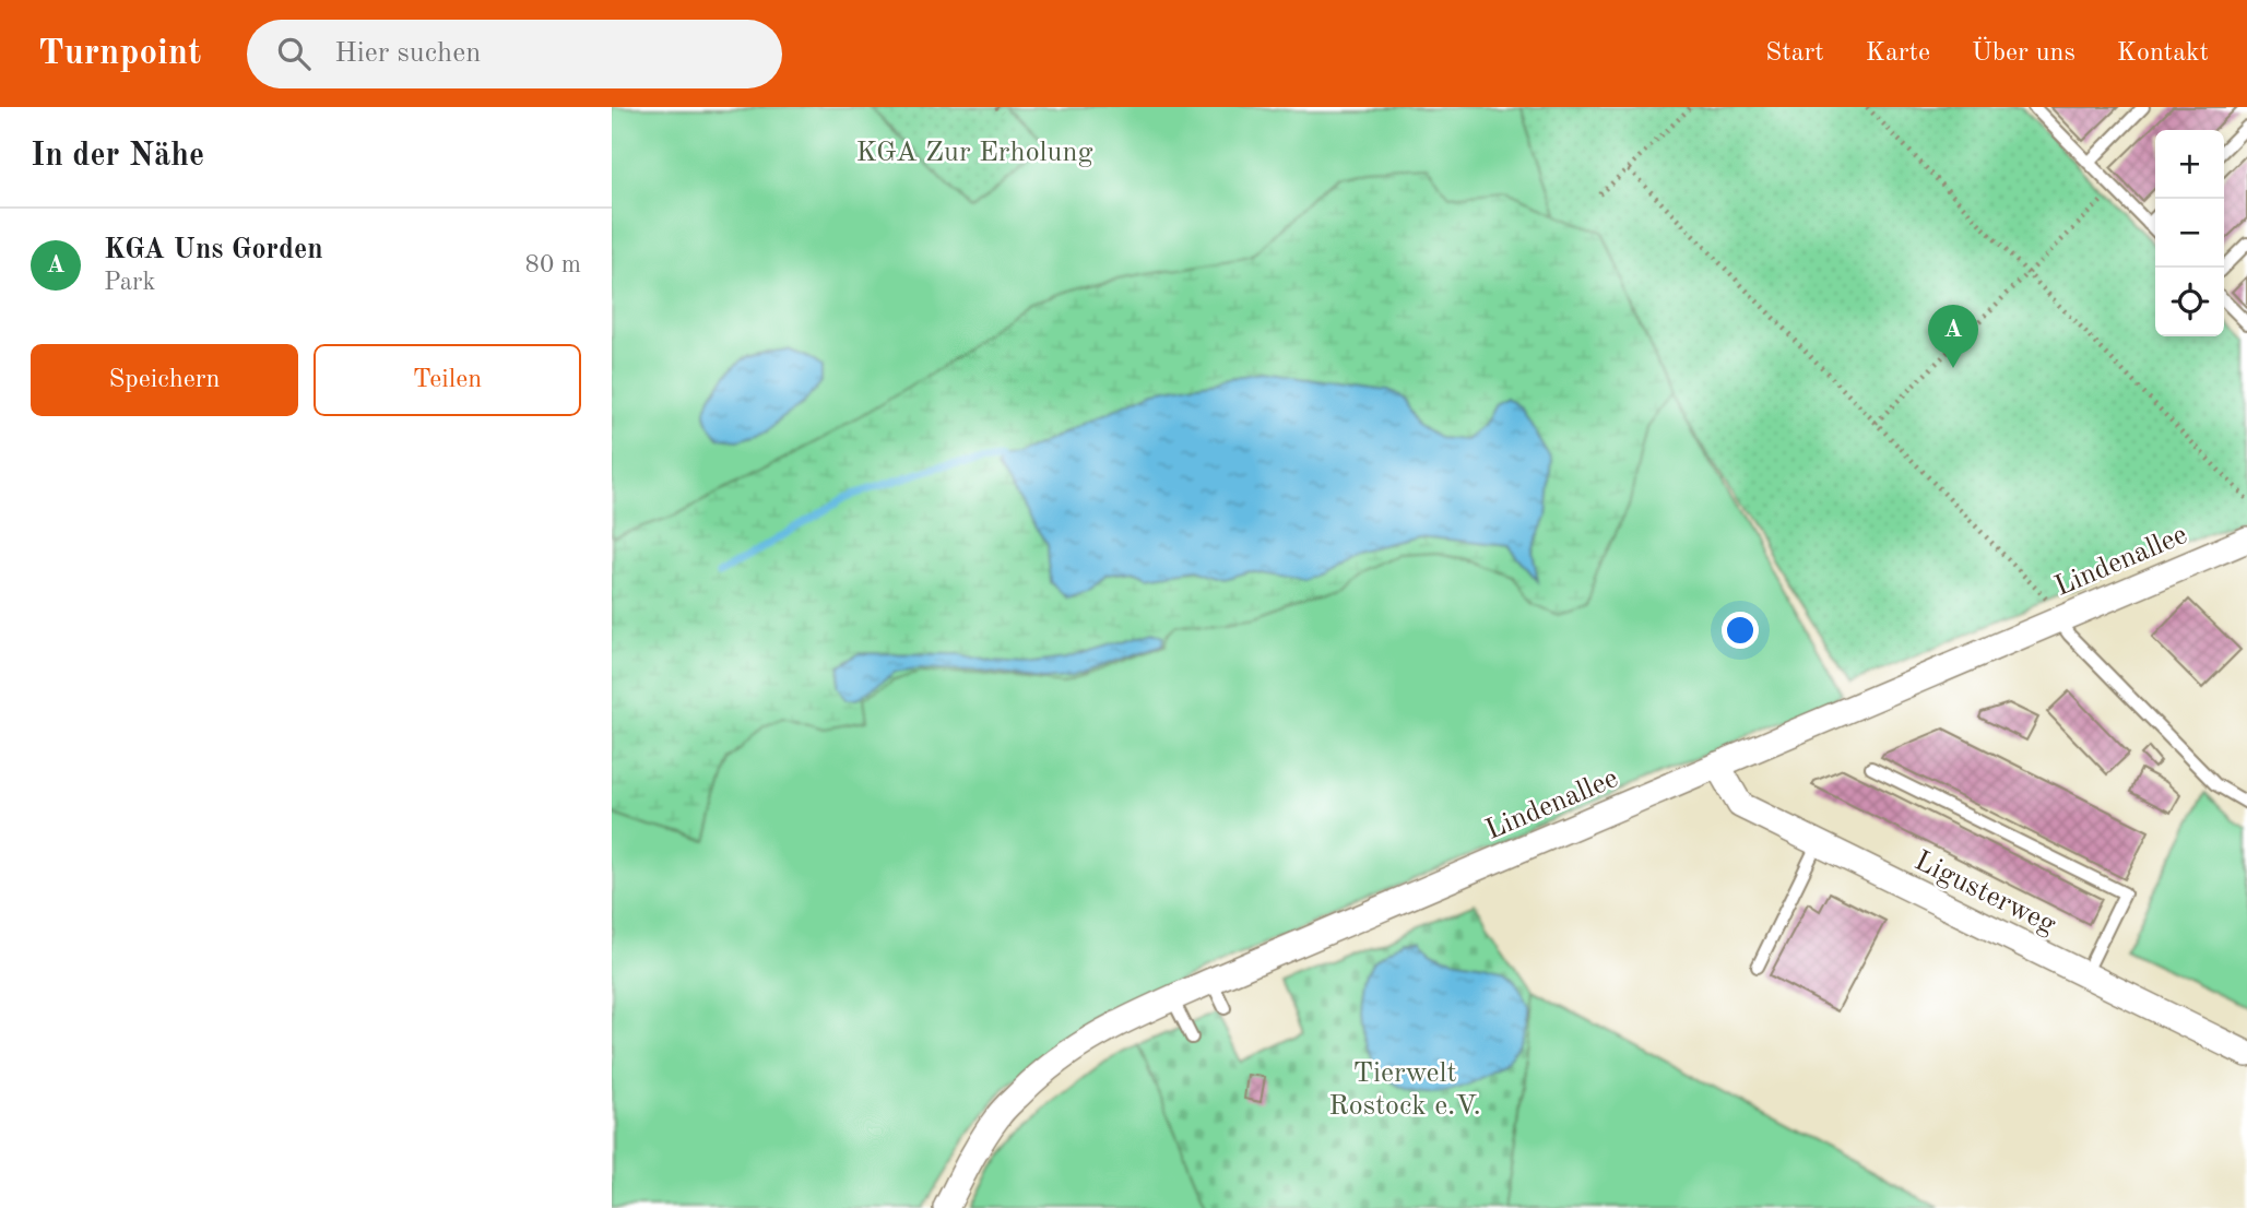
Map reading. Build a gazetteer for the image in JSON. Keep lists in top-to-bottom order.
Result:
{
  "streets": {
    "street": ["Lindenallee", "Ligusterweg"]
  },
  "crossings": [
    ["Lindenallee", "Ligusterweg"]
  ],
  "parks": ["KGA Zur Erholung", "Tierwelt Rostock e.V."],
  "page": {
    "header": "Turnpoint",
    "search": "Hier suchen",
    "nav": [
      "Start",
      "Karte",
      "Über uns",
      "Kontakt"
    ],
    "heading": "In der Nähe",
    "map_buttons": ["+", "−"],
    "list": [
      {
        "mark": "A",
        "name": "KGA Uns Gorden",
        "note": "Park",
        "value": "80 m"
      }
    ],
    "pins": "A",
    "buttons": ["Speichern", "Teilen"]
  }
}
